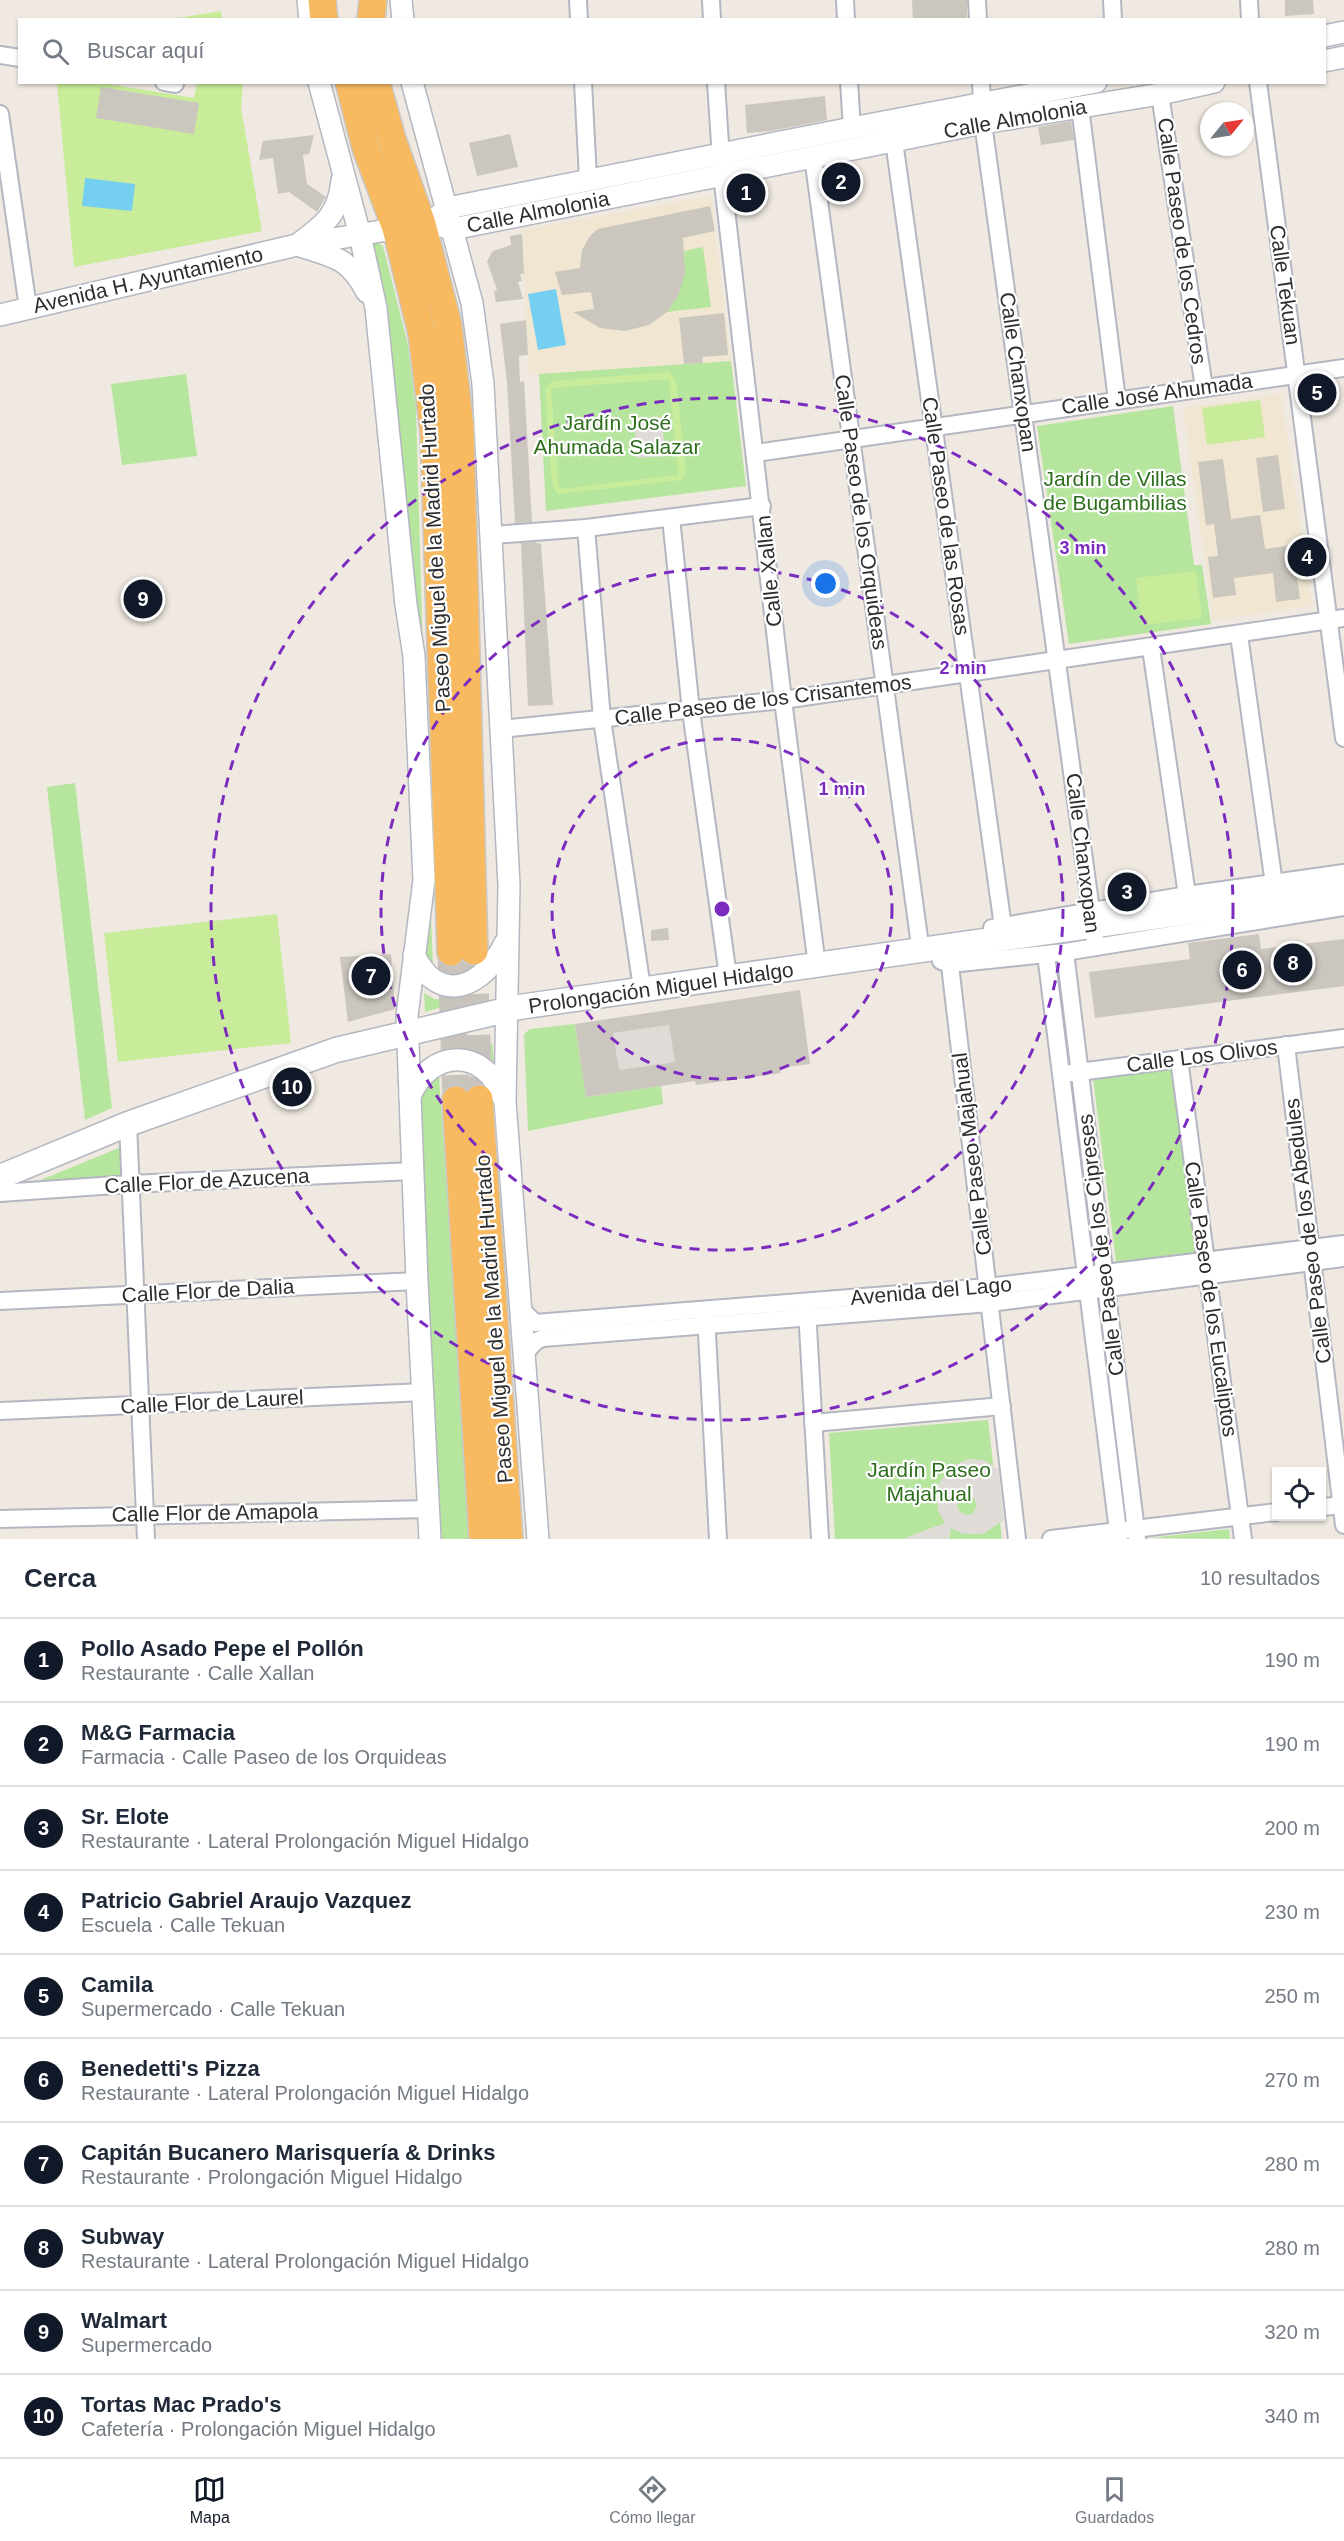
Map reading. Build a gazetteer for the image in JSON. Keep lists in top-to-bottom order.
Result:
{
  "streets": {
    "highway": ["Paseo Miguel de la Madrid Hurtado"],
    "main road": ["Prolongación Miguel Hidalgo"],
    "street": [
      "Calle Almolonia",
      "Calle Paseo de los Cedros",
      "Avenida H. Ayuntamiento",
      "Calle Tekuan",
      "Calle Chanxopan",
      "Calle José Ahumada",
      "Calle Paseo de los Orquideas",
      "Calle Paseo de las Rosas",
      "Calle Xallan",
      "Calle Paseo de los Crisantemos",
      "Calle Los Olivos",
      "Calle Paseo Majahual",
      "Calle Flor de Azucena",
      "Calle Paseo de los Abedules",
      "Calle Paseo de los Cipreses",
      "Calle Flor de Dalia",
      "Avenida del Lago",
      "Calle Paseo de los Eucaliptos",
      "Calle Flor de Laurel",
      "Calle Flor de Amapola"
    ]
  },
  "crossings": [
    ["Calle Almolonia", "Calle Paseo de los Cedros"],
    ["Calle Almolonia", "Avenida H. Ayuntamiento"],
    ["Calle Almolonia", "Calle Chanxopan"],
    ["Calle Almolonia", "Calle Paseo de los Orquideas"],
    ["Calle Almolonia", "Calle Paseo de las Rosas"],
    ["Calle Almolonia", "Paseo Miguel de la Madrid Hurtado"],
    ["Calle Almolonia", "Calle Xallan"],
    ["Calle Paseo de los Cedros", "Calle José Ahumada"],
    ["Avenida H. Ayuntamiento", "Paseo Miguel de la Madrid Hurtado"],
    ["Calle Tekuan", "Calle José Ahumada"],
    ["Calle Tekuan", "Calle Paseo de los Crisantemos"],
    ["Calle Chanxopan", "Calle José Ahumada"],
    ["Calle Chanxopan", "Calle Paseo de los Crisantemos"],
    ["Calle Chanxopan", "Prolongación Miguel Hidalgo"],
    ["Calle José Ahumada", "Calle Paseo de los Orquideas"],
    ["Calle José Ahumada", "Calle Paseo de las Rosas"],
    ["Calle José Ahumada", "Calle Xallan"],
    ["Calle Paseo de los Orquideas", "Calle Paseo de los Crisantemos"],
    ["Calle Paseo de los Orquideas", "Prolongación Miguel Hidalgo"],
    ["Calle Paseo de las Rosas", "Calle Paseo de los Crisantemos"],
    ["Calle Xallan", "Calle Paseo de los Crisantemos"],
    ["Calle Xallan", "Prolongación Miguel Hidalgo"],
    ["Prolongación Miguel Hidalgo", "Calle Paseo Majahual"],
    ["Calle Los Olivos", "Calle Paseo de los Abedules"],
    ["Calle Los Olivos", "Calle Paseo de los Cipreses"],
    ["Calle Los Olivos", "Calle Paseo de los Eucaliptos"],
    ["Calle Paseo Majahual", "Avenida del Lago"],
    ["Calle Paseo de los Abedules", "Avenida del Lago"],
    ["Calle Paseo de los Cipreses", "Avenida del Lago"],
    ["Avenida del Lago", "Calle Paseo de los Eucaliptos"]
  ],
  "parks": ["Jardín José Ahumada Salazar", "Jardín de Villas de Bugambilias", "Jardín Paseo Majahual"],
  "north": "top right",
  "page": {
    "search": "Buscar aquí",
    "pins": [
      "2",
      "1",
      "5",
      "4",
      "9",
      "3",
      "8",
      "6",
      "7",
      "10"
    ],
    "heading": ["Cerca", "10 resultados"],
    "list": [
      {
        "mark": "1",
        "name": "Pollo Asado Pepe el Pollón",
        "note": "Restaurante · Calle Xallan",
        "value": "190 m"
      },
      {
        "mark": "2",
        "name": "M&G Farmacia",
        "note": "Farmacia · Calle Paseo de los Orquideas",
        "value": "190 m"
      },
      {
        "mark": "3",
        "name": "Sr. Elote",
        "note": "Restaurante · Lateral Prolongación Miguel Hidalgo",
        "value": "200 m"
      },
      {
        "mark": "4",
        "name": "Patricio Gabriel Araujo Vazquez",
        "note": "Escuela · Calle Tekuan",
        "value": "230 m"
      },
      {
        "mark": "5",
        "name": "Camila",
        "note": "Supermercado · Calle Tekuan",
        "value": "250 m"
      },
      {
        "mark": "6",
        "name": "Benedetti's Pizza",
        "note": "Restaurante · Lateral Prolongación Miguel Hidalgo",
        "value": "270 m"
      },
      {
        "mark": "7",
        "name": "Capitán Bucanero Marisquería & Drinks",
        "note": "Restaurante · Prolongación Miguel Hidalgo",
        "value": "280 m"
      },
      {
        "mark": "8",
        "name": "Subway",
        "note": "Restaurante · Lateral Prolongación Miguel Hidalgo",
        "value": "280 m"
      },
      {
        "mark": "9",
        "name": "Walmart",
        "note": "Supermercado",
        "value": "320 m"
      },
      {
        "mark": "10",
        "name": "Tortas Mac Prado's",
        "note": "Cafetería · Prolongación Miguel Hidalgo",
        "value": "340 m"
      }
    ],
    "nav": ["Mapa", "Cómo llegar", "Guardados"]
  },
  "rings": ["3 min", "2 min", "1 min"]
}
